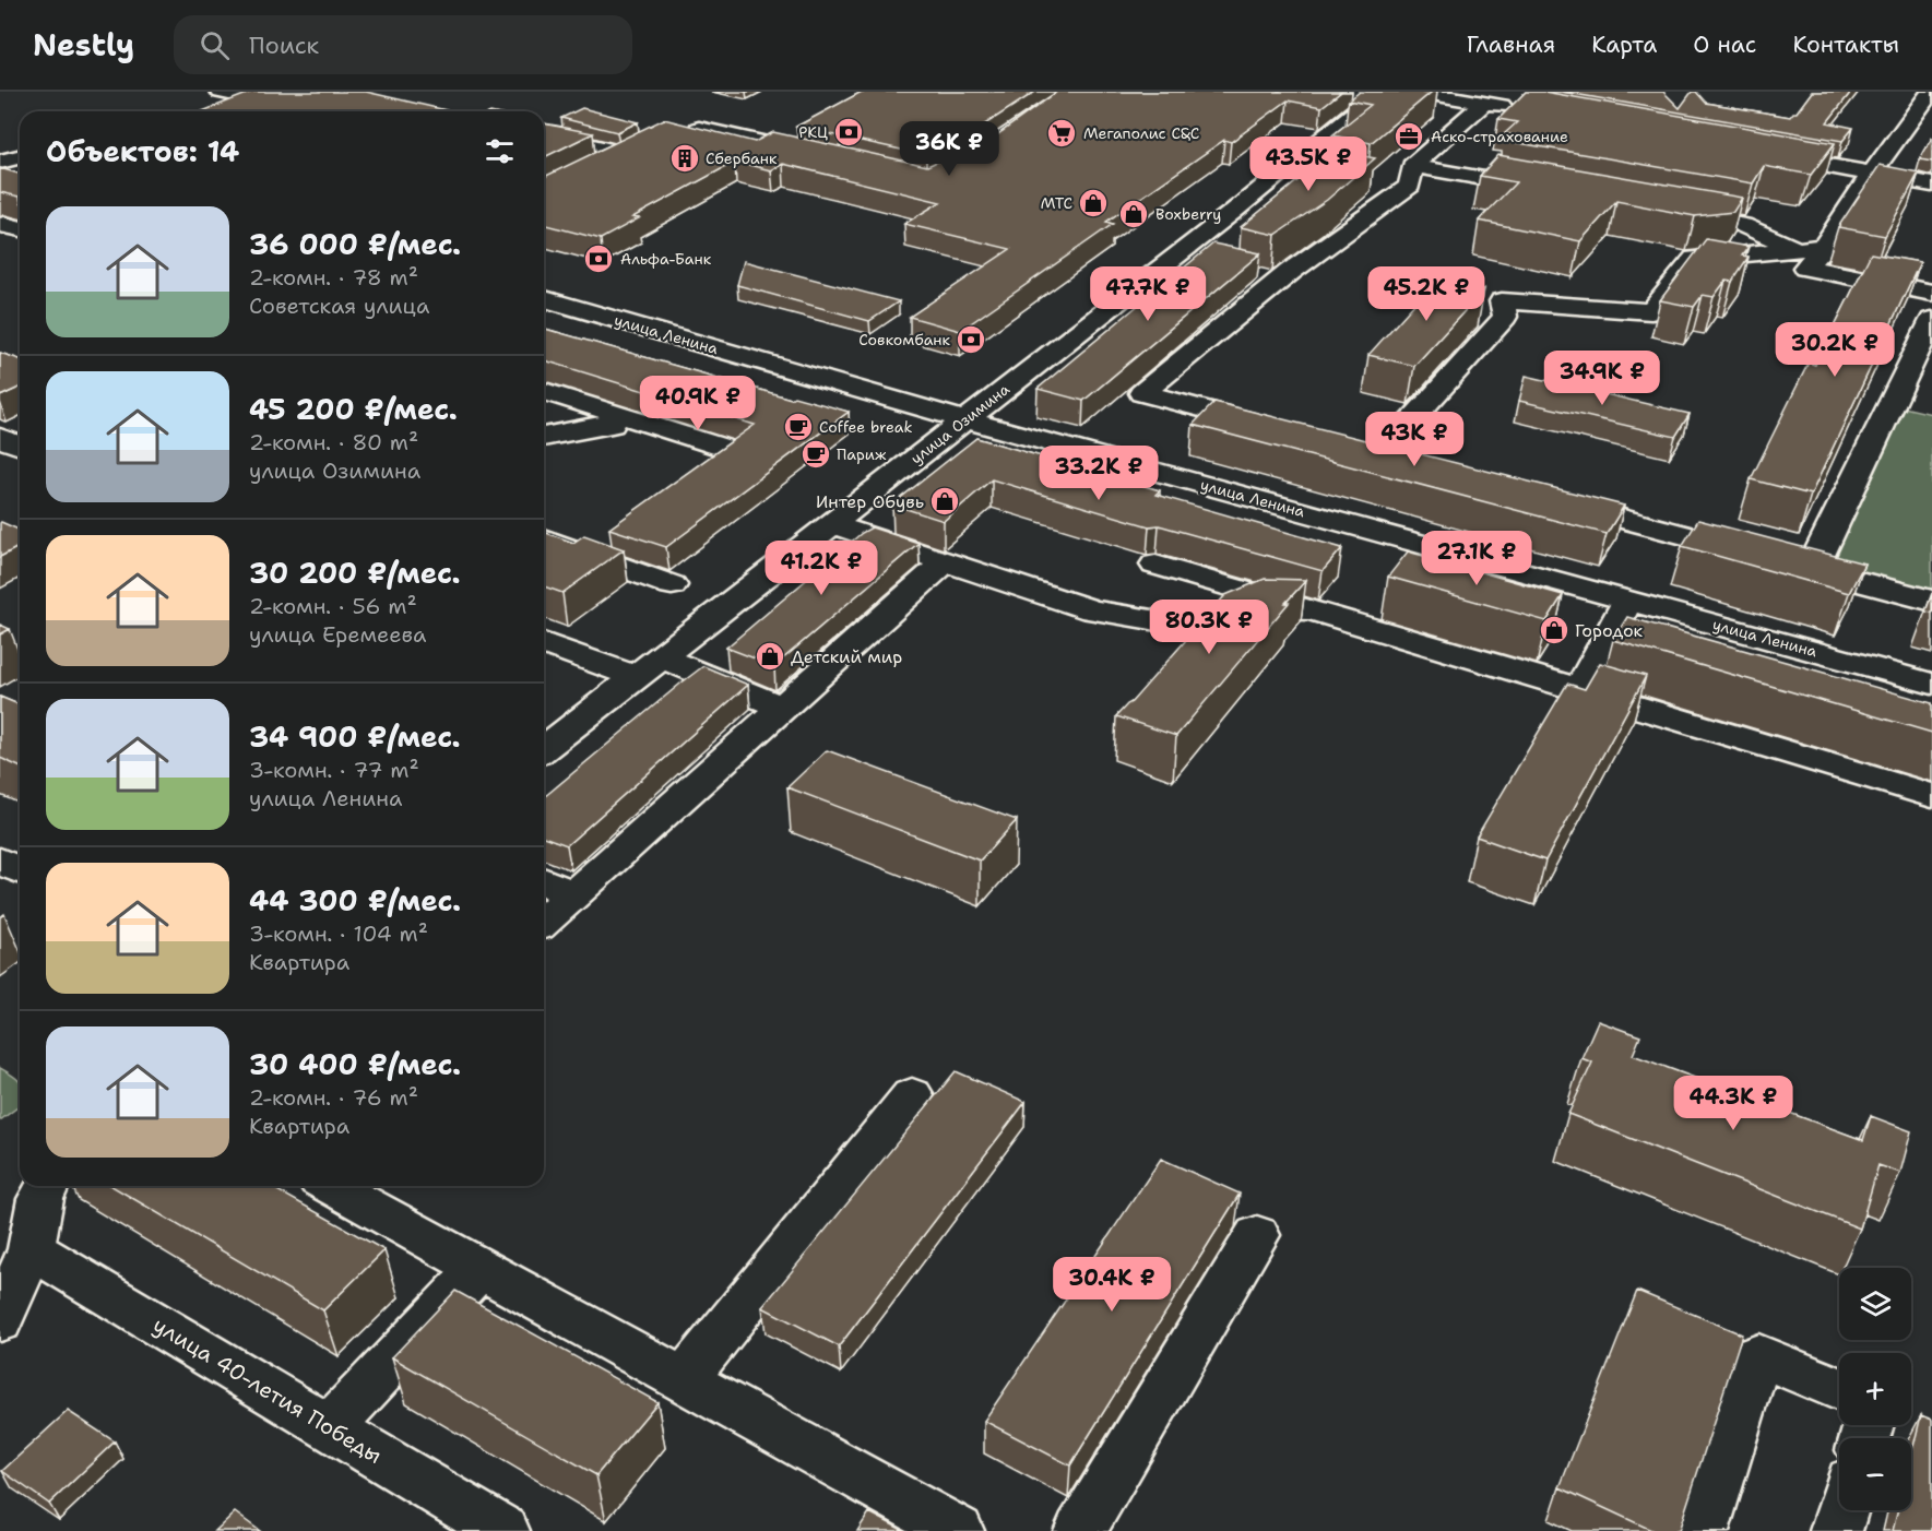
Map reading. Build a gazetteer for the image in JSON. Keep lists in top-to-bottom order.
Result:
{
  "streets": {
    "street": ["улица Ленина", "улица Озимина", "улица 40-летия Победы"]
  },
  "crossings": [
    ["улица Ленина", "улица Озимина"]
  ],
  "places": {
    "bank": ["РКЦ", "Альфа-Банк", "Совкомбанк"],
    "supermarket": ["Мегаполис C&C"],
    "office": ["Аско-страхование"],
    "building": ["Сбербанк"],
    "shop": [
      "МТС",
      "Boxberry",
      "Интер Обувь",
      "Городок",
      "Детский мир"
    ],
    "cafe": ["Coffee break", "Париж"]
  },
  "page": {
    "header": "Nestly",
    "search": "Поиск",
    "nav": [
      "Главная",
      "Карта",
      "О нас",
      "Контакты"
    ],
    "heading": "Объектов: 14",
    "price": [
      "36K ₽",
      "43.5K ₽",
      "47.7K ₽",
      "45.2K ₽",
      "30.2K ₽",
      "34.9K ₽",
      "40.9K ₽",
      "43K ₽",
      "33.2K ₽",
      "27.1K ₽",
      "41.2K ₽",
      "80.3K ₽",
      "44.3K ₽",
      "30.4K ₽"
    ],
    "list": [
      {
        "name": "36 000 ₽/мес.",
        "note": "2-комн. · 78 m² · Советская улица"
      },
      {
        "name": "45 200 ₽/мес.",
        "note": "2-комн. · 80 m² · улица Озимина"
      },
      {
        "name": "30 200 ₽/мес.",
        "note": "2-комн. · 56 m² · улица Еремеева"
      },
      {
        "name": "34 900 ₽/мес.",
        "note": "3-комн. · 77 m² · улица Ленина"
      },
      {
        "name": "44 300 ₽/мес.",
        "note": "3-комн. · 104 m² · Квартира"
      },
      {
        "name": "30 400 ₽/мес.",
        "note": "2-комн. · 76 m² · Квартира"
      }
    ],
    "map_buttons": ["+", "−"]
  }
}
